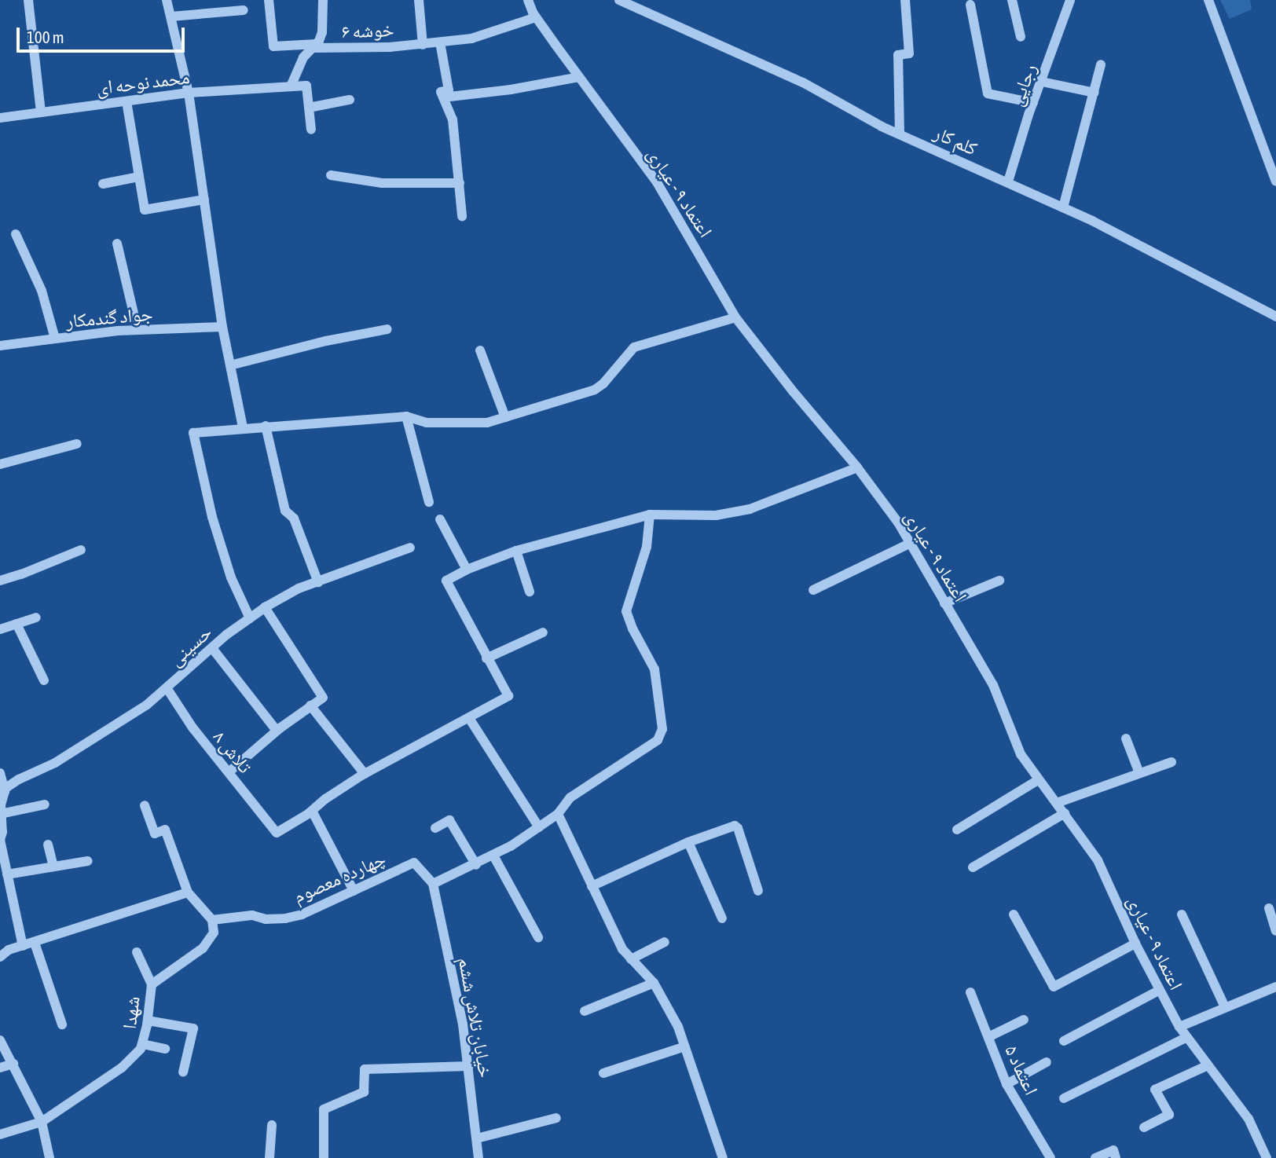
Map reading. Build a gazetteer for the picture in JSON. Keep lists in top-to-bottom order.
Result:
{
  "streets": {
    "street": [
      "خوشه ۶",
      "محمد نوحه ای",
      "رجایی",
      "کلم کار",
      "اعتماد ۹ - عیاری",
      "جواد گندمکار",
      "حسینی",
      "تلاش ۸",
      "چهارده معصوم",
      "شهدا",
      "خیابان تلاش ششم",
      "اعتماد ۵"
    ]
  },
  "crossings": [
    ["خوشه ۶", "اعتماد ۹ - عیاری"],
    ["رجایی", "کلم کار"],
    ["حسینی", "تلاش ۸"],
    ["چهارده معصوم", "شهدا"],
    ["چهارده معصوم", "خیابان تلاش ششم"]
  ],
  "scale_bar": "100 m"
}
